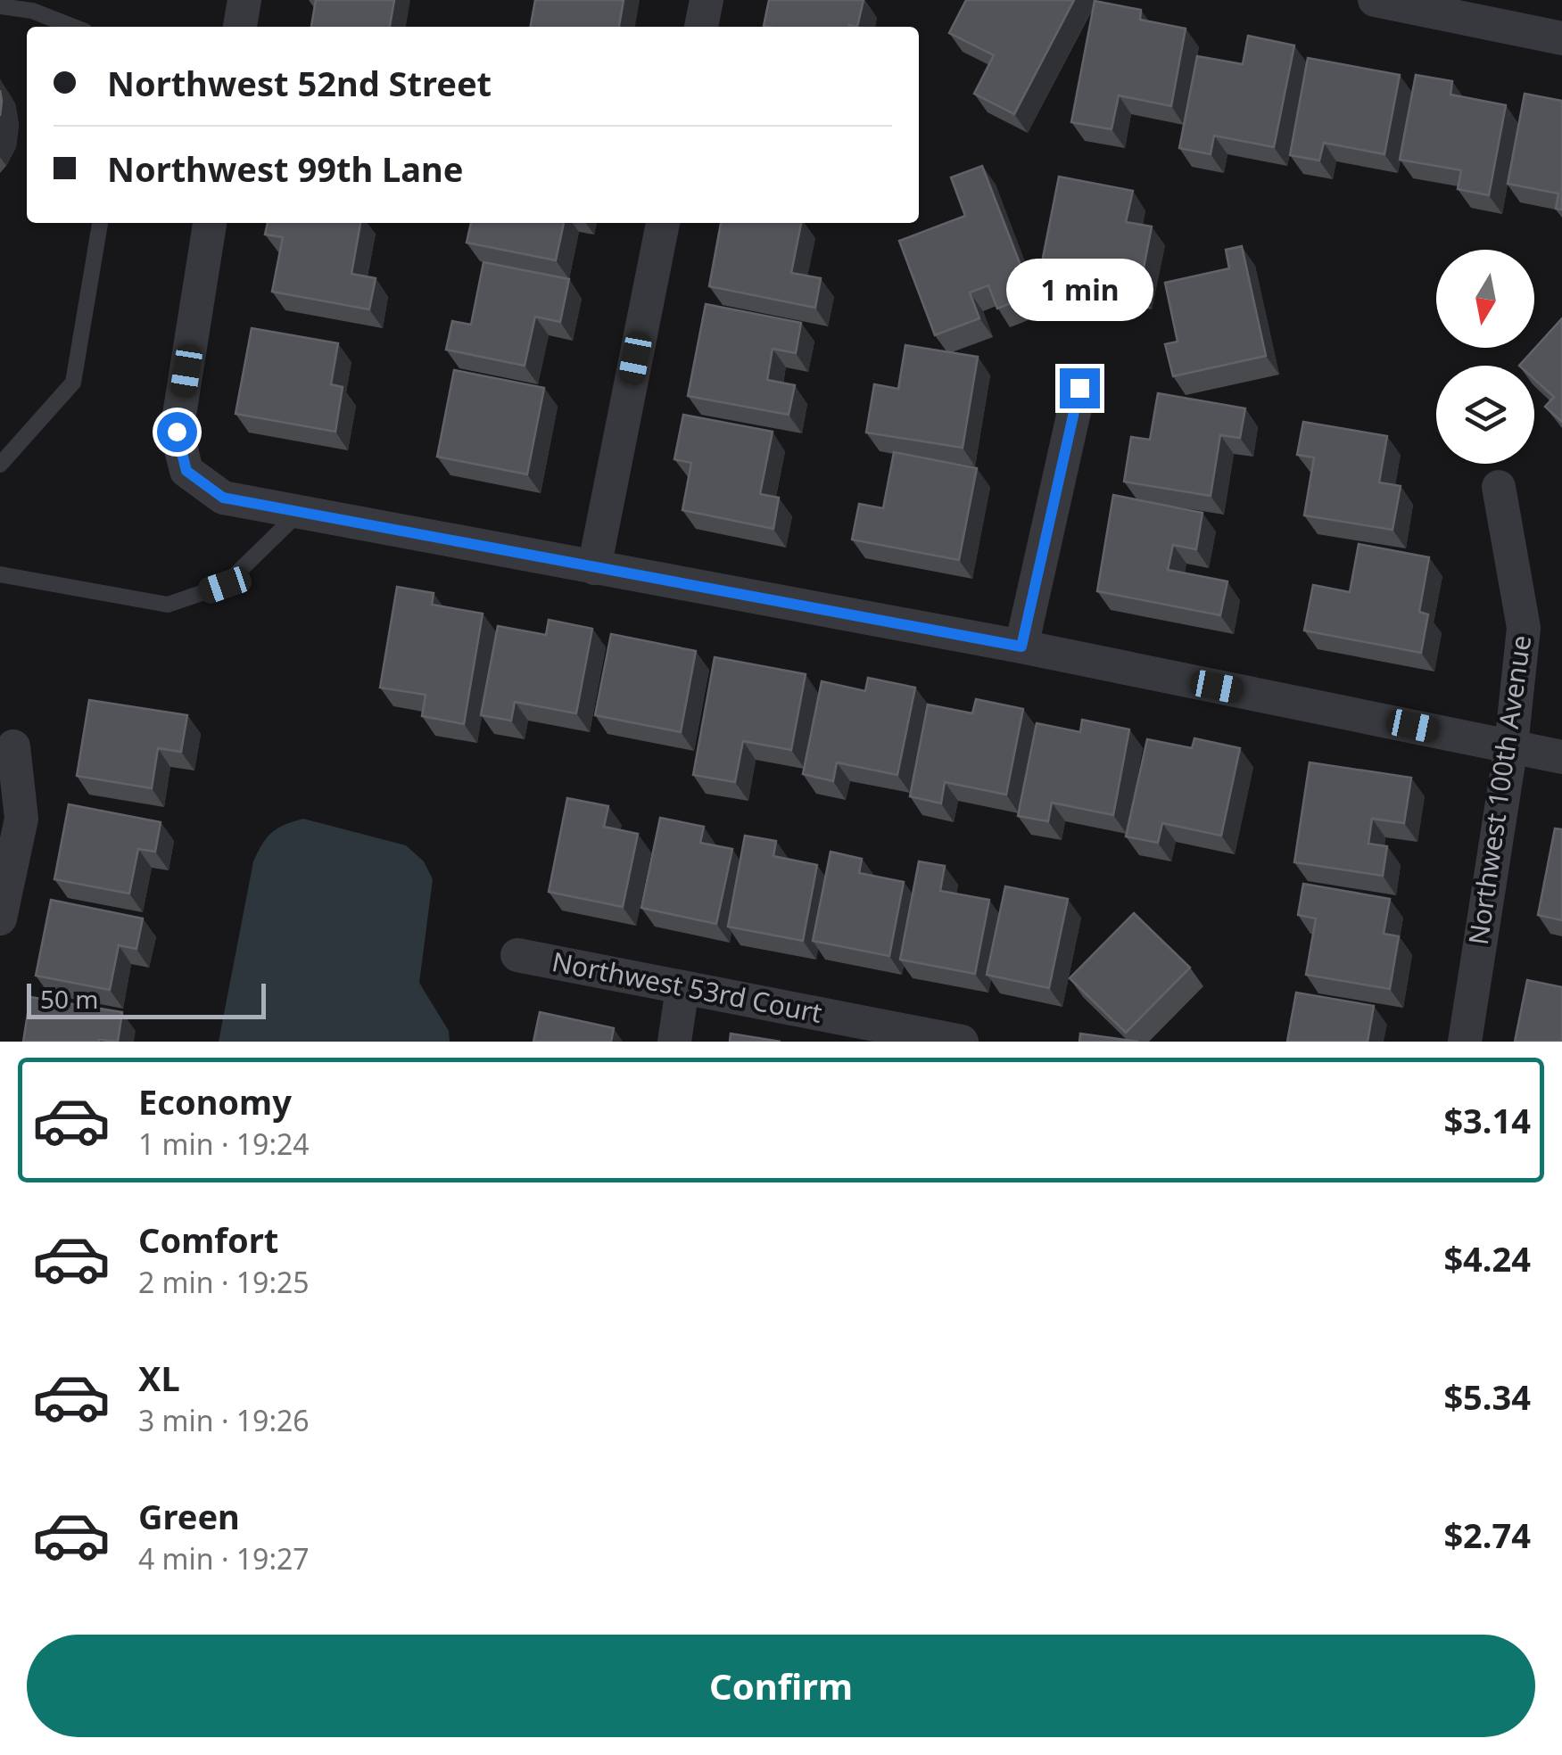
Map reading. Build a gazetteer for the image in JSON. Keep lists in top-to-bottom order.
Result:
{
  "streets": {
    "street": ["Northwest 100th Avenue", "Northwest 53rd Court"]
  },
  "scale_bar": "50 m",
  "north": "bottom",
  "page": {
    "banner": ["Northwest 52nd Street", "Northwest 99th Lane"],
    "bubble": "1 min",
    "scale": "50 m",
    "list": [
      {
        "name": "Economy",
        "note": "1 min · 19:24",
        "value": "$3.14"
      },
      {
        "name": "Comfort",
        "note": "2 min · 19:25",
        "value": "$4.24"
      },
      {
        "name": "XL",
        "note": "3 min · 19:26",
        "value": "$5.34"
      },
      {
        "name": "Green",
        "note": "4 min · 19:27",
        "value": "$2.74"
      }
    ],
    "buttons": "Confirm"
  }
}
